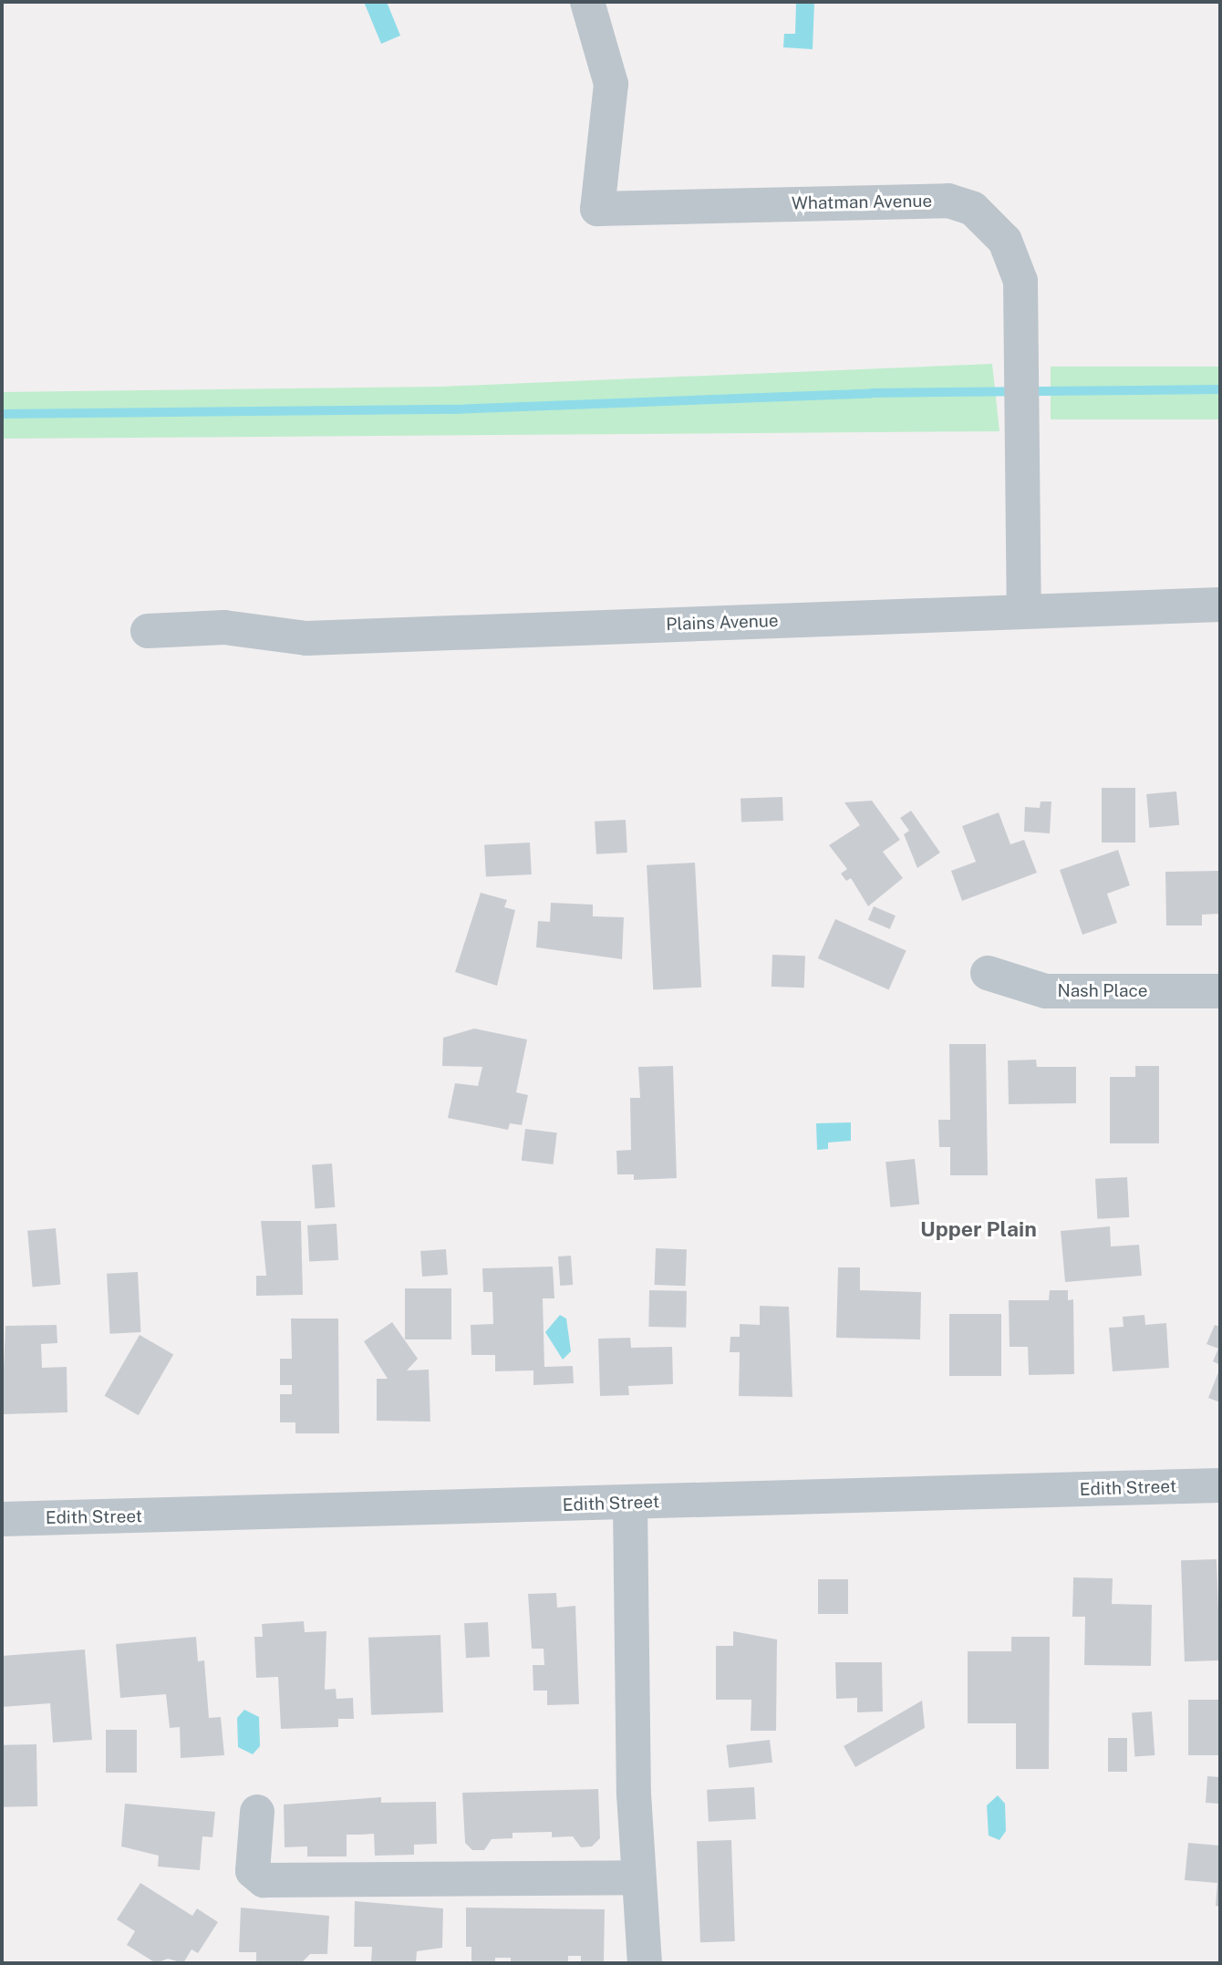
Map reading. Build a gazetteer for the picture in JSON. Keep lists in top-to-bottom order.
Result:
{
  "streets": {
    "street": [
      "Whatman Avenue",
      "Plains Avenue",
      "Nash Place",
      "Edith Street"
    ]
  },
  "crossings": [
    ["Whatman Avenue", "Plains Avenue"]
  ],
  "districts": ["Upper Plain"]
}
